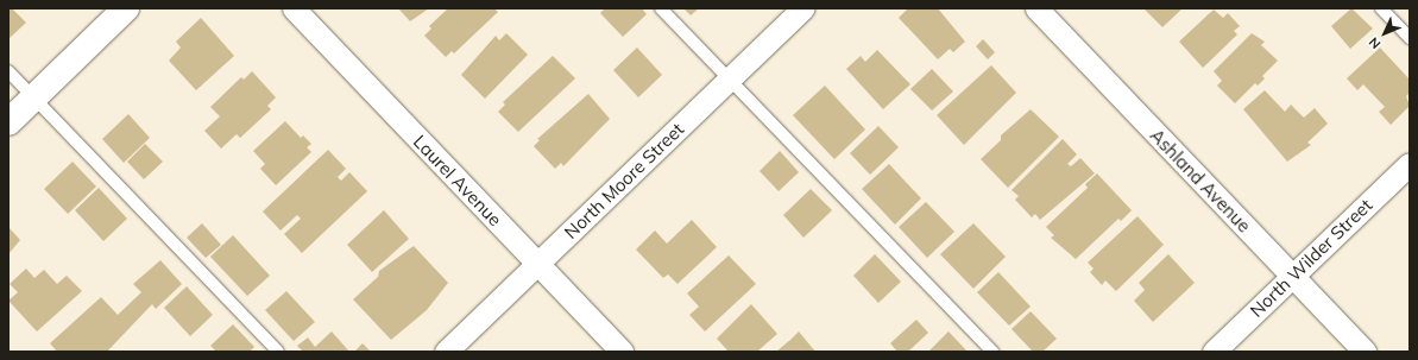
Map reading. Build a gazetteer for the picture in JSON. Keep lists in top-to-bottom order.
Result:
{
  "streets": {
    "street": [
      "Laurel Avenue",
      "North Moore Street",
      "Ashland Avenue",
      "North Wilder Street"
    ]
  },
  "crossings": [
    ["Laurel Avenue", "North Moore Street"],
    ["Ashland Avenue", "North Wilder Street"]
  ],
  "north": "bottom left"
}
